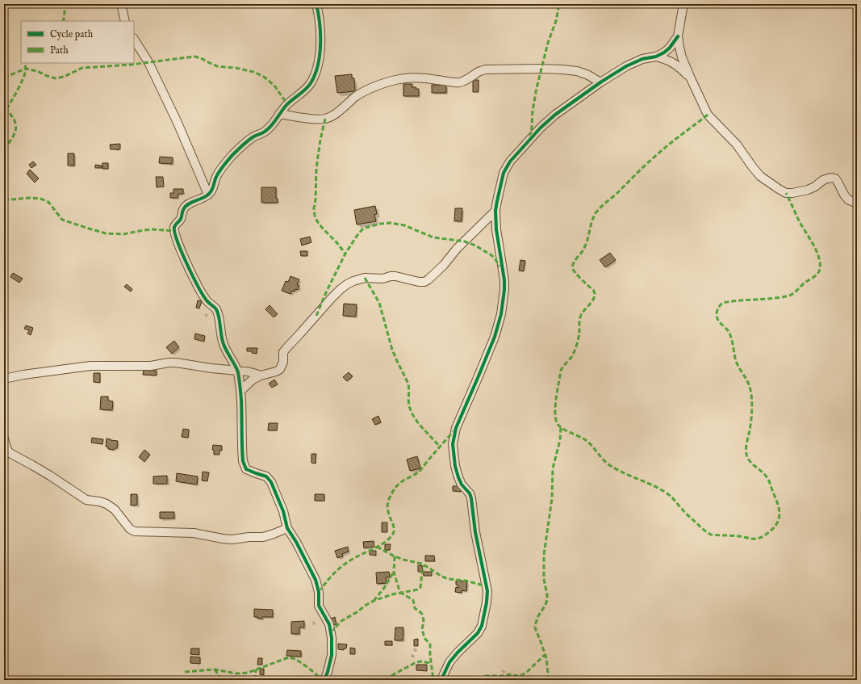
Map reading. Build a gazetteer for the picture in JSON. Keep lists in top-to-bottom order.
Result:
{
  "legend": ["Cycle path", "Path"]
}
